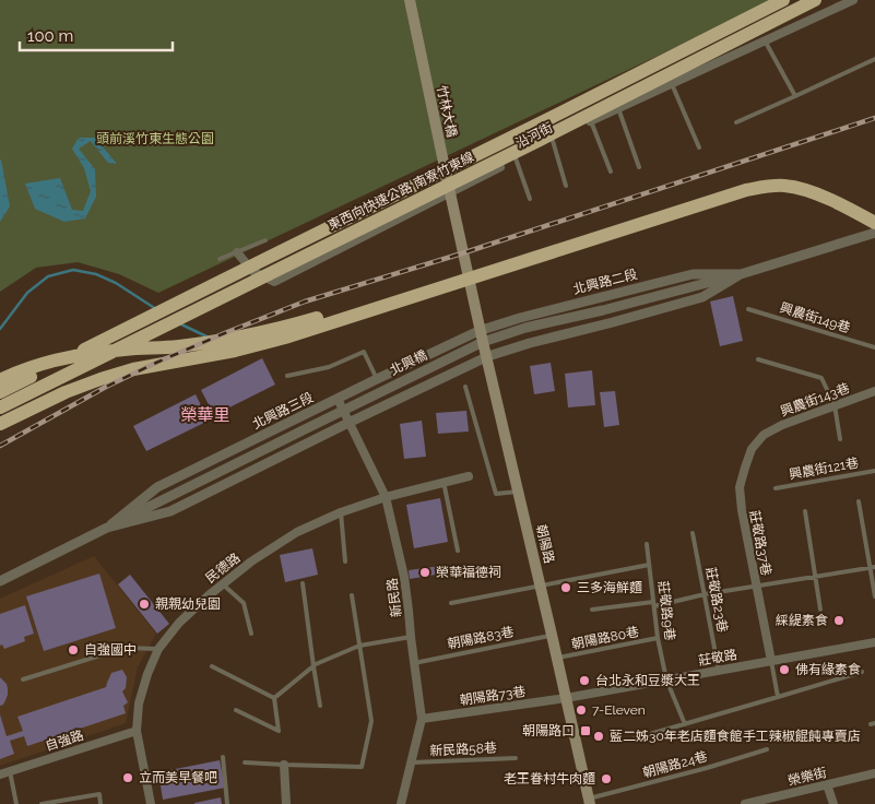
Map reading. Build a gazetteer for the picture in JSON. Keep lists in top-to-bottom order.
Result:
{
  "streets": {
    "highway": ["東西向快速公路 南寮竹東線"],
    "main road": ["竹林大橋", "朝陽路"],
    "street": [
      "沿河街",
      "北興路二段",
      "北興橋",
      "興農街143巷",
      "北興路三段",
      "莊敬路37巷",
      "民德路",
      "新民路",
      "莊敬路",
      "朝陽路73巷",
      "自強路",
      "榮樂街"
    ],
    "lane": [
      "興農街149巷",
      "興農街121巷",
      "莊敬路23巷",
      "莊敬路9巷",
      "朝陽路83巷",
      "朝陽路80巷",
      "新民路58巷",
      "朝陽路24巷"
    ]
  },
  "crossings": [
    ["竹林大橋", "朝陽路"],
    ["北興路二段", "北興橋"],
    ["北興路二段", "北興路三段"],
    ["北興路二段", "朝陽路"],
    ["北興橋", "北興路三段"],
    ["北興橋", "朝陽路"],
    ["興農街143巷", "莊敬路37巷"],
    ["北興路三段", "朝陽路"],
    ["北興路三段", "新民路"],
    ["莊敬路37巷", "莊敬路"],
    ["朝陽路", "朝陽路83巷"],
    ["朝陽路", "朝陽路80巷"],
    ["朝陽路", "莊敬路"],
    ["朝陽路", "朝陽路73巷"],
    ["朝陽路", "朝陽路24巷"],
    ["民德路", "新民路"],
    ["民德路", "自強路"],
    ["新民路", "朝陽路83巷"],
    ["新民路", "朝陽路73巷"],
    ["新民路", "新民路58巷"],
    ["莊敬路23巷", "莊敬路"],
    ["莊敬路9巷", "朝陽路80巷"],
    ["莊敬路9巷", "莊敬路"],
    ["莊敬路", "朝陽路73巷"]
  ],
  "districts": ["榮華里"],
  "parks": ["頭前溪竹東生態公園"],
  "places": {
    "other": [
      "榮華福德祠",
      "三多海鮮麵",
      "親親幼兒園",
      "綵緹素食",
      "自強國中",
      "佛有緣素食",
      "台北永和豆漿大王",
      "7-Eleven",
      "藍二姊30年老店麵食館手工辣椒餛飩專賣店",
      "立而美早餐吧",
      "老王眷村牛肉麵"
    ],
    "transit": ["朝陽路口"]
  },
  "scale_bar": "100 m"
}
